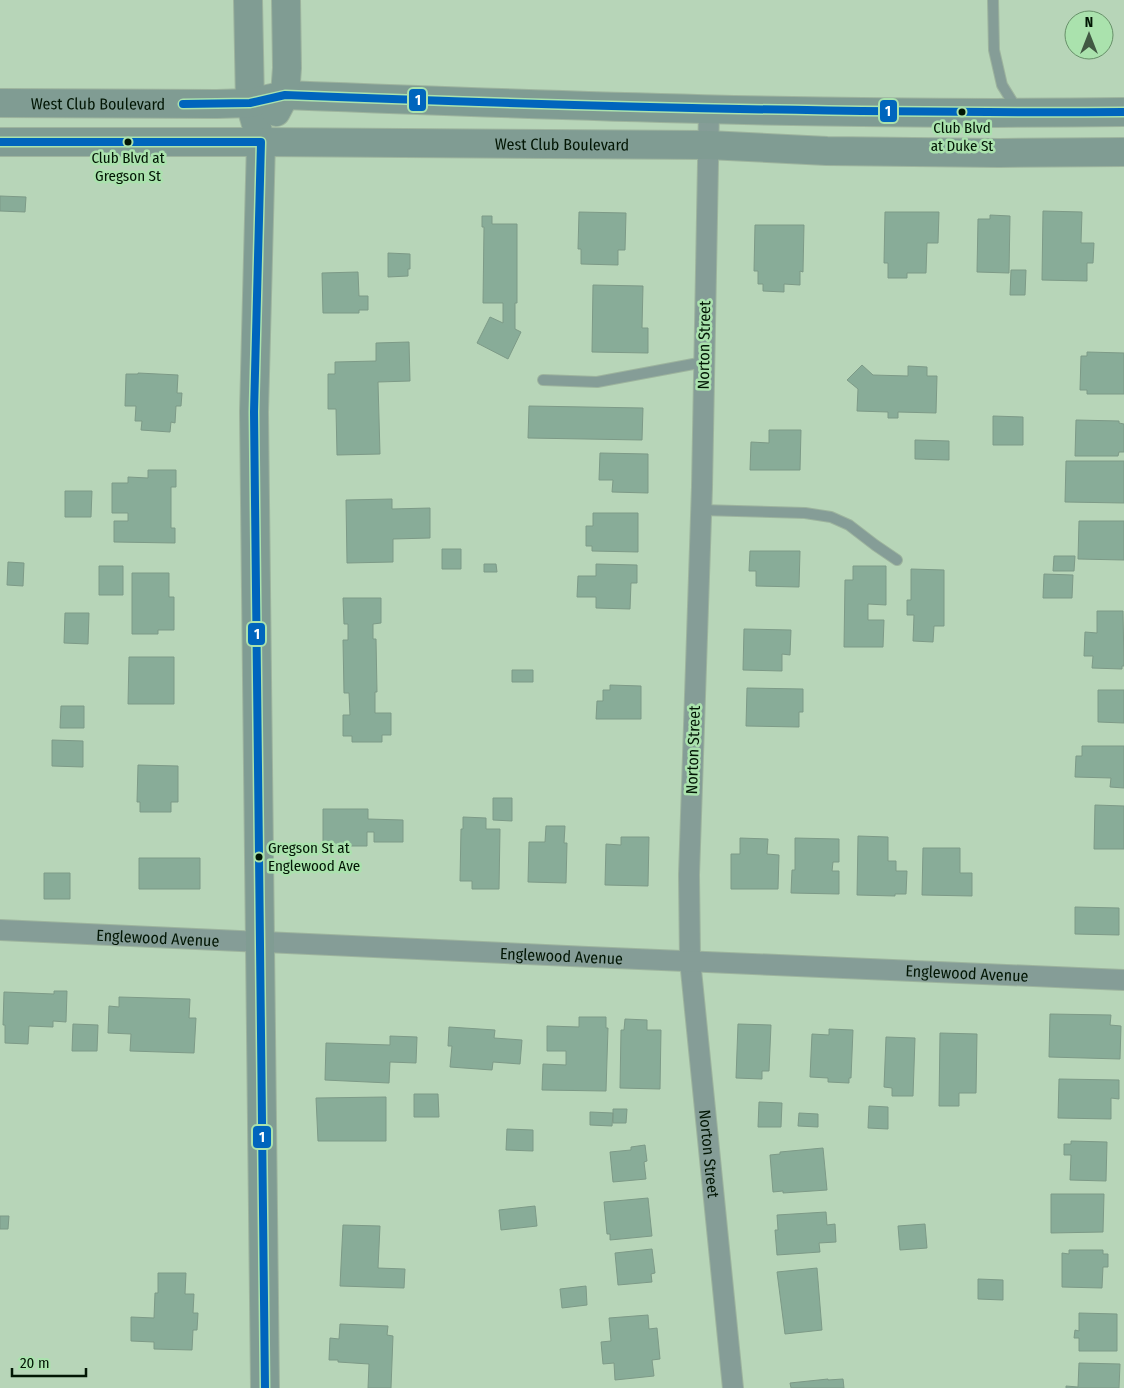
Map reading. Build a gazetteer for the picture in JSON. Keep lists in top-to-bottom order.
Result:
{
  "streets": {
    "main road": ["West Club Boulevard"],
    "street": ["Norton Street", "Englewood Avenue"]
  },
  "crossings": [
    ["West Club Boulevard", "Norton Street"],
    ["Norton Street", "Englewood Avenue"]
  ],
  "places": ["Club Blvd at Duke St", "Club Blvd at Gregson St", "Gregson St at Englewood Ave"],
  "lines": ["transit line 1"],
  "scale_bar": "20 m",
  "north": "top"
}
